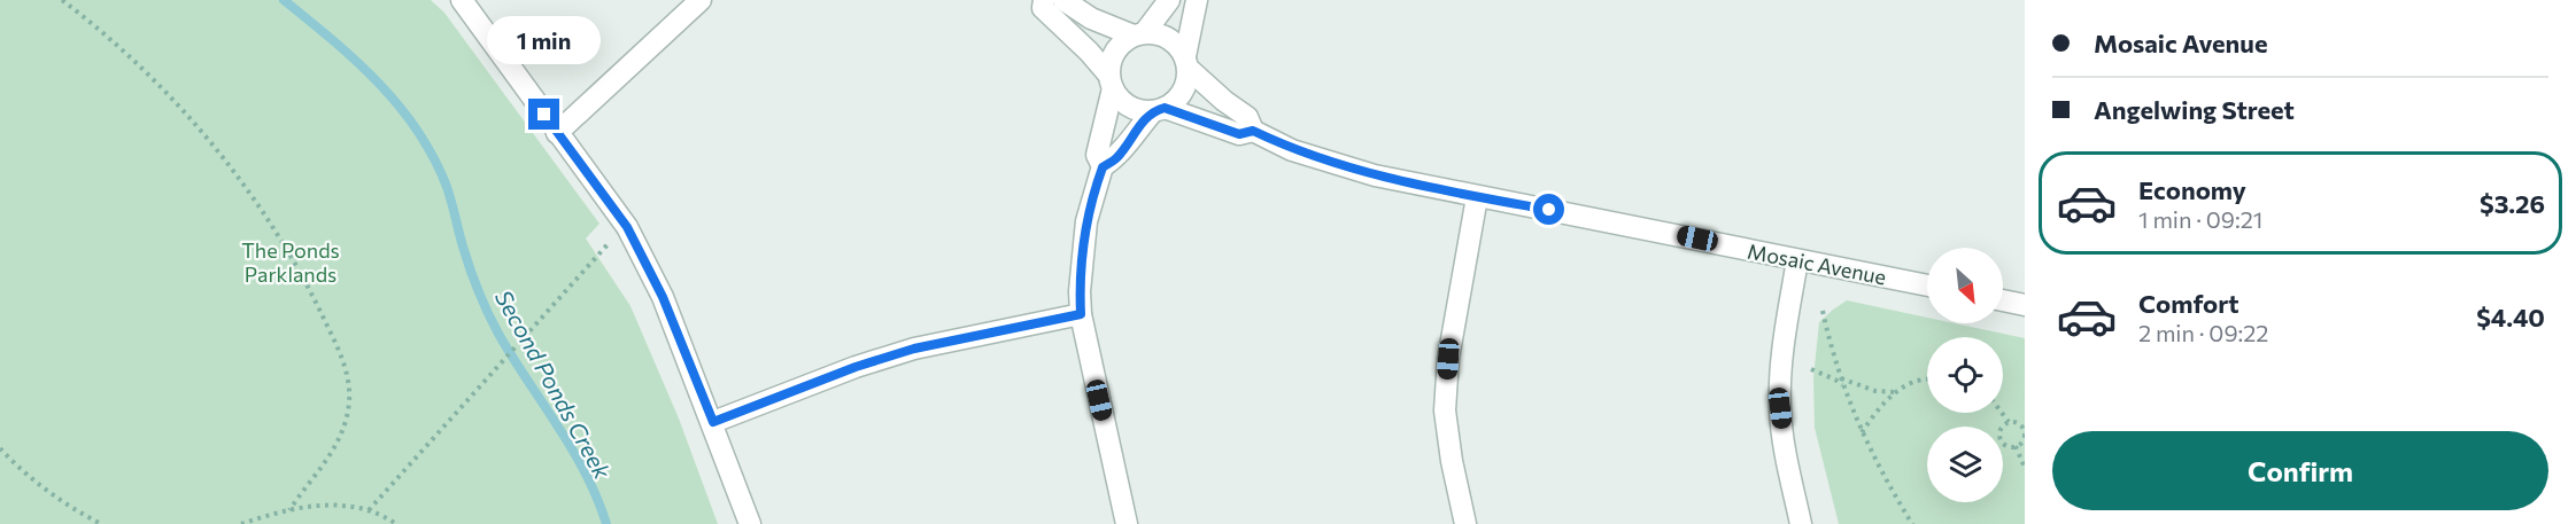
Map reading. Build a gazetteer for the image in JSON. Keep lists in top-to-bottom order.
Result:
{
  "streets": {
    "street": ["Mosaic Avenue"]
  },
  "water": ["Second Ponds Creek"],
  "parks": ["The Ponds Parklands"],
  "north": "bottom right",
  "page": {
    "banner": ["Mosaic Avenue", "Angelwing Street"],
    "bubble": "1 min",
    "list": [
      {
        "name": "Economy",
        "note": "1 min · 09:21",
        "value": "$3.26"
      },
      {
        "name": "Comfort",
        "note": "2 min · 09:22",
        "value": "$4.40"
      }
    ],
    "buttons": "Confirm"
  }
}
